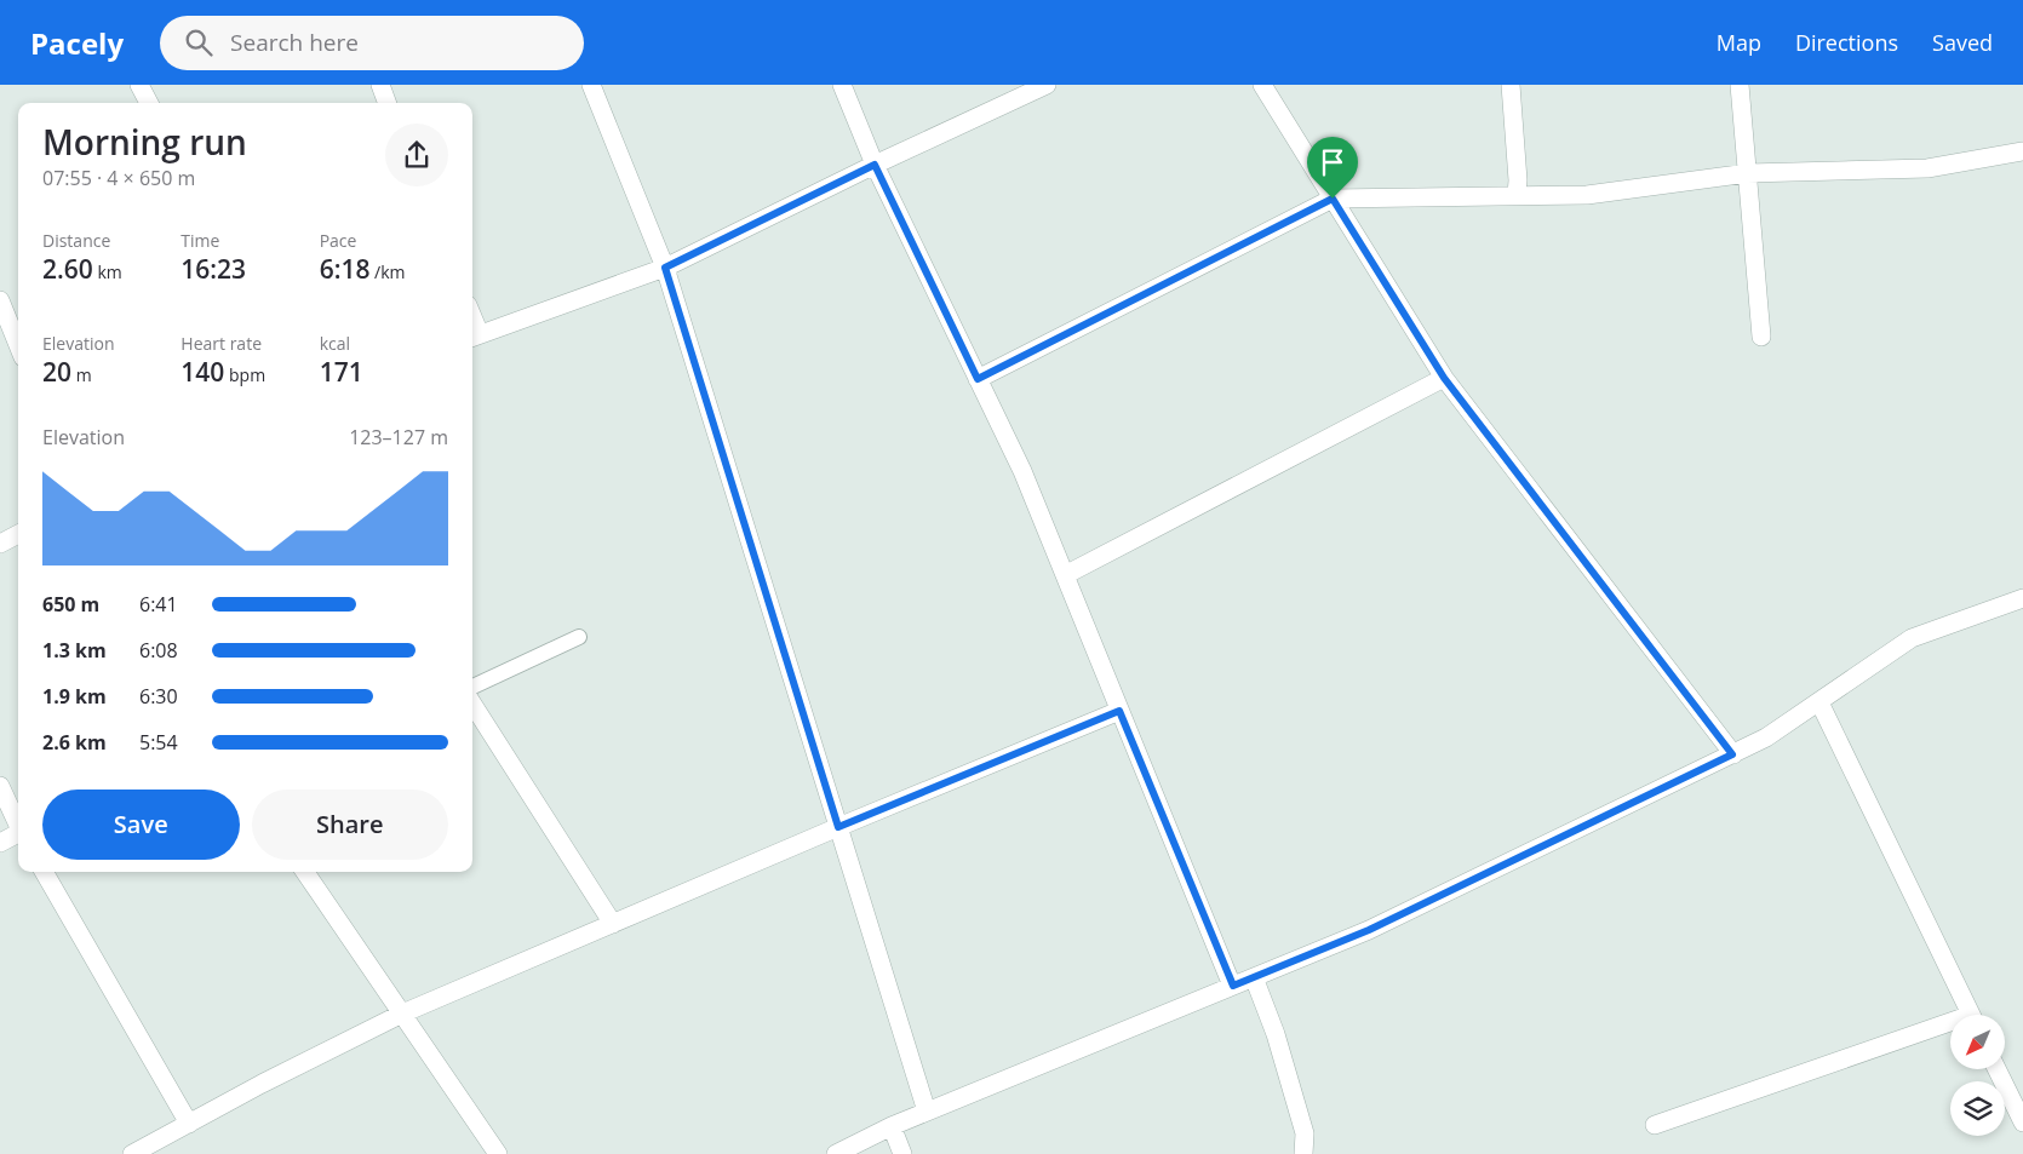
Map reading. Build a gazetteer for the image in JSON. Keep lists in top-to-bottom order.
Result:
{
  "north": "bottom left",
  "page": {
    "header": "Pacely",
    "search": "Search here",
    "nav": ["Map", "Directions", "Saved"],
    "heading": ["Morning run", "07:55 · 4 × 650 m"],
    "stats": [
      ["Distance", "2.60 km"],
      ["Time", "16:23"],
      ["Pace", "6:18 /km"],
      ["Elevation", "20 m"],
      ["Heart rate", "140 bpm"],
      ["kcal", "171"]
    ],
    "chart": ["Elevation", "123–127 m"],
    "list": [
      {
        "name": "650 m",
        "note": "6:41"
      },
      {
        "name": "1.3 km",
        "note": "6:08"
      },
      {
        "name": "1.9 km",
        "note": "6:30"
      },
      {
        "name": "2.6 km",
        "note": "5:54"
      }
    ],
    "buttons": ["Save", "Share"]
  }
}
